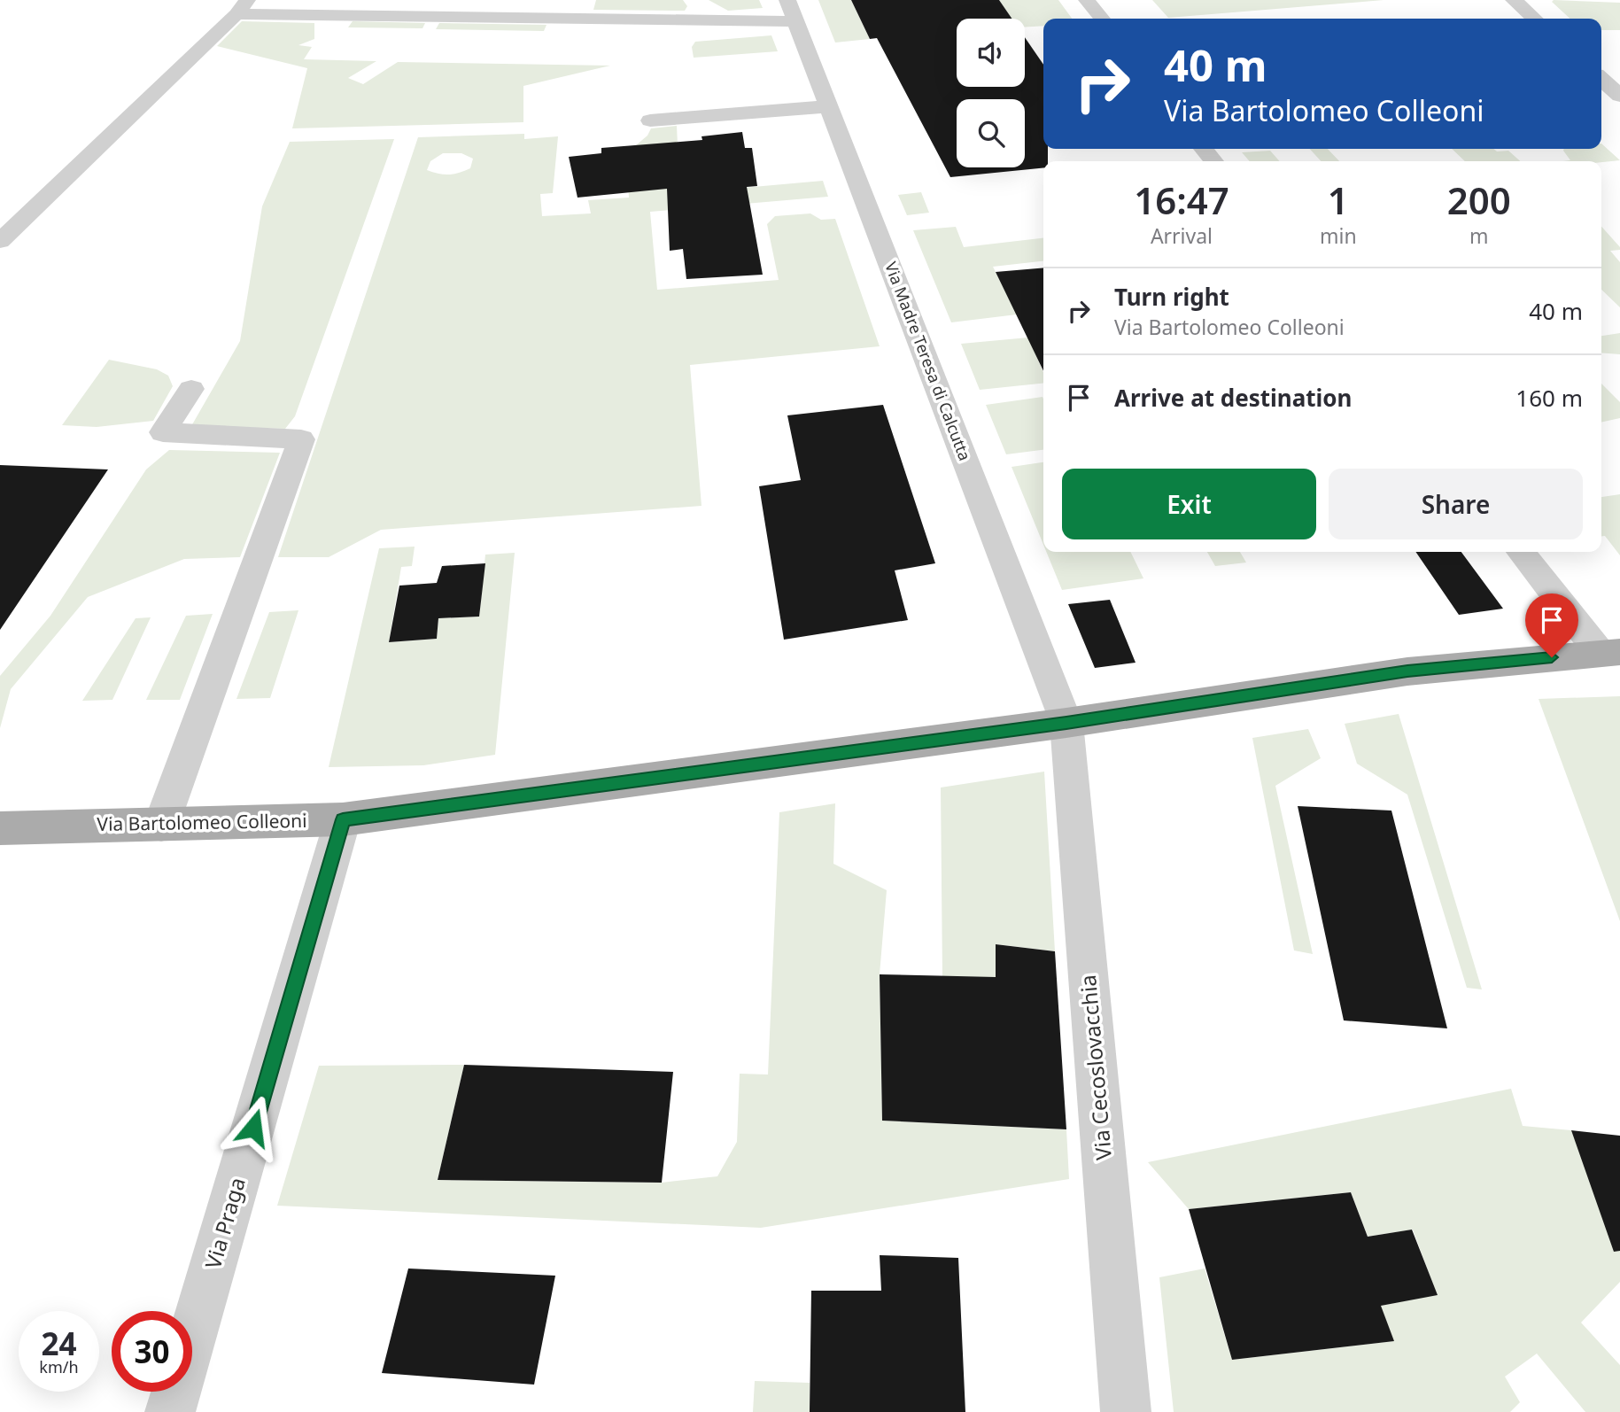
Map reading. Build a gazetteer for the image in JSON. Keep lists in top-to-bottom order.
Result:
{
  "streets": {
    "main road": ["Via Bartolomeo Colleoni"],
    "street": ["Via Madre Teresa di Calcutta", "Via Cecoslovacchia", "Via Praga"]
  },
  "crossings": [
    ["Via Madre Teresa di Calcutta", "Via Bartolomeo Colleoni"],
    ["Via Madre Teresa di Calcutta", "Via Cecoslovacchia"],
    ["Via Bartolomeo Colleoni", "Via Cecoslovacchia"],
    ["Via Bartolomeo Colleoni", "Via Praga"]
  ],
  "page": {
    "turn": ["40 m", "Via Bartolomeo Colleoni"],
    "eta": [
      "16:47",
      "Arrival",
      "1",
      "min",
      "200",
      "m"
    ],
    "list": [
      {
        "name": "Turn right",
        "note": "Via Bartolomeo Colleoni",
        "value": "40 m"
      },
      {
        "name": "Arrive at destination",
        "value": "160 m"
      }
    ],
    "buttons": ["Exit", "Share"],
    "speed": "24 km/h",
    "limit": "30"
  }
}
